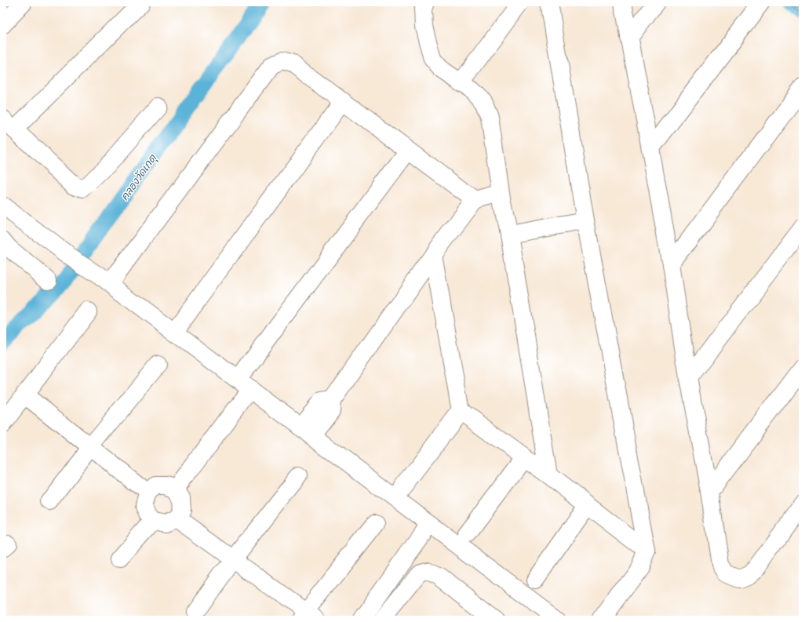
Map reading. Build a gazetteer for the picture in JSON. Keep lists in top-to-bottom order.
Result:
{
  "water": ["คลองวัดเกตุ"]
}
